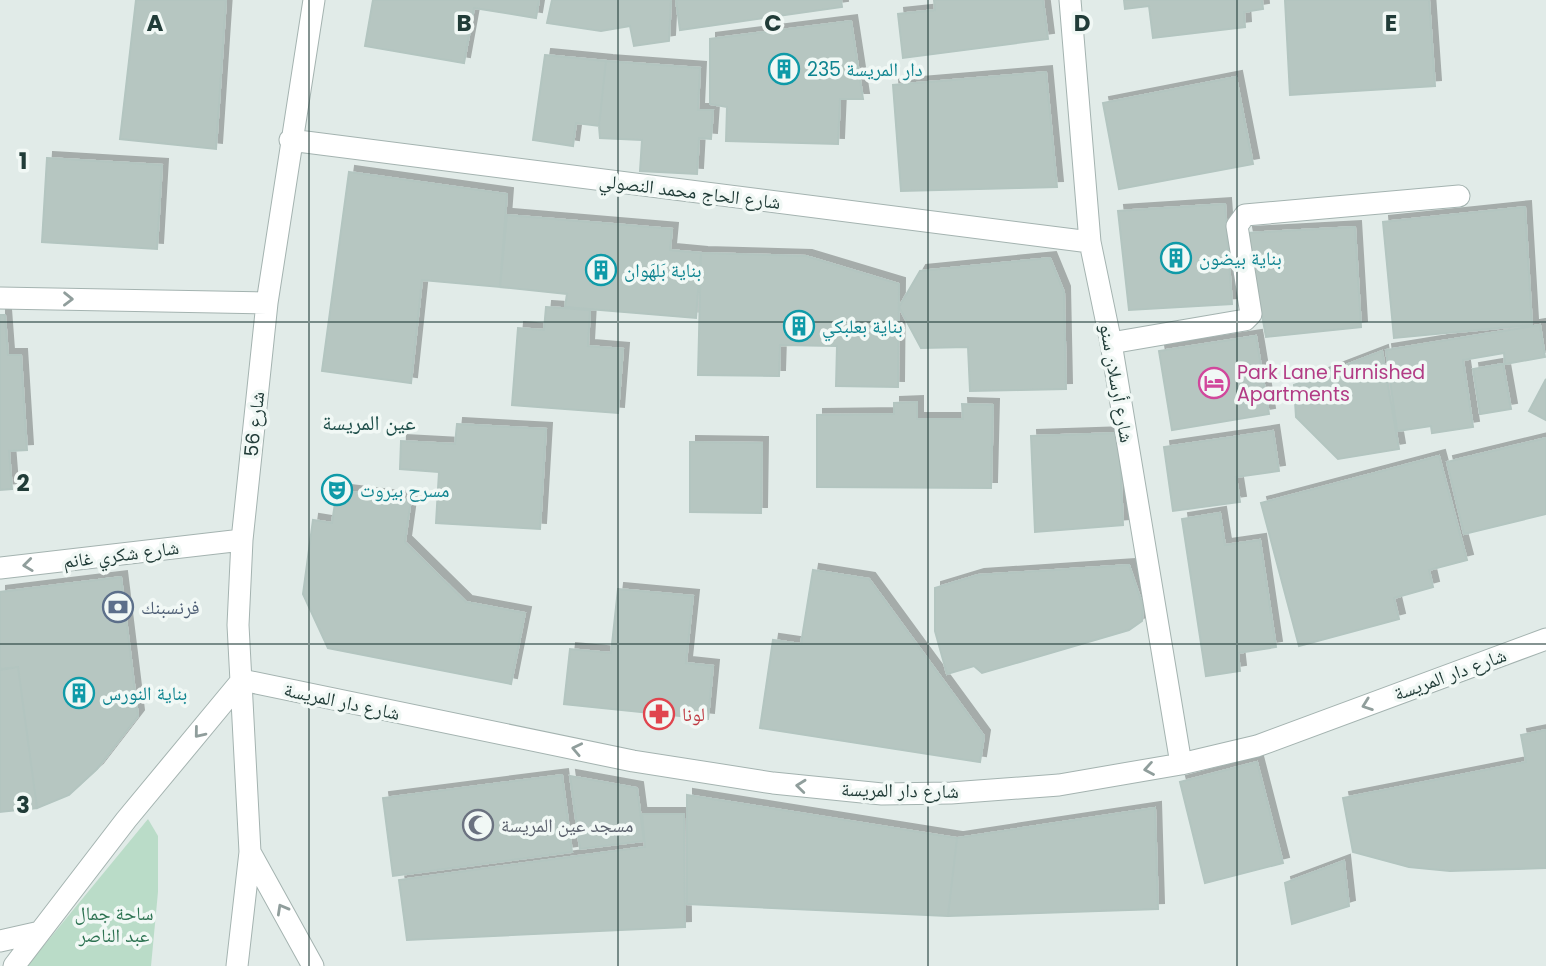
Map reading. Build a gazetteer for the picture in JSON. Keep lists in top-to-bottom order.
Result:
{
  "streets": {
    "street": [
      "شارع الحاج محمد النصولي",
      "شارع أرسلان سنو",
      "شارع 56",
      "شارع شكري غانم",
      "شارع دار المريسة"
    ]
  },
  "crossings": [
    ["شارع الحاج محمد النصولي", "شارع أرسلان سنو"],
    ["شارع الحاج محمد النصولي", "شارع 56"],
    ["شارع أرسلان سنو", "شارع دار المريسة"],
    ["شارع 56", "شارع شكري غانم"],
    ["شارع 56", "شارع دار المريسة"]
  ],
  "one_way": ["شارع شكري غانم", "شارع دار المريسة"],
  "districts": ["عين المريسة"],
  "parks": ["ساحة جمال عبد الناصر"],
  "places": {
    "building": [
      "دار المريسة 235",
      "بناية بيضون",
      "بناية بَلهَوان",
      "بناية بعلبكي",
      "بناية النورس"
    ],
    "hotel": ["Park Lane Furnished Apartments"],
    "theatre": ["مسرح بيروت"],
    "bank": ["فرنسبنك"],
    "pharmacy": ["لونا"],
    "mosque": ["مسجد عين المريسة"]
  },
  "grid": {
    "columns": [
      "A",
      "B",
      "C",
      "D",
      "E"
    ],
    "rows": ["1", "2", "3"]
  }
}
